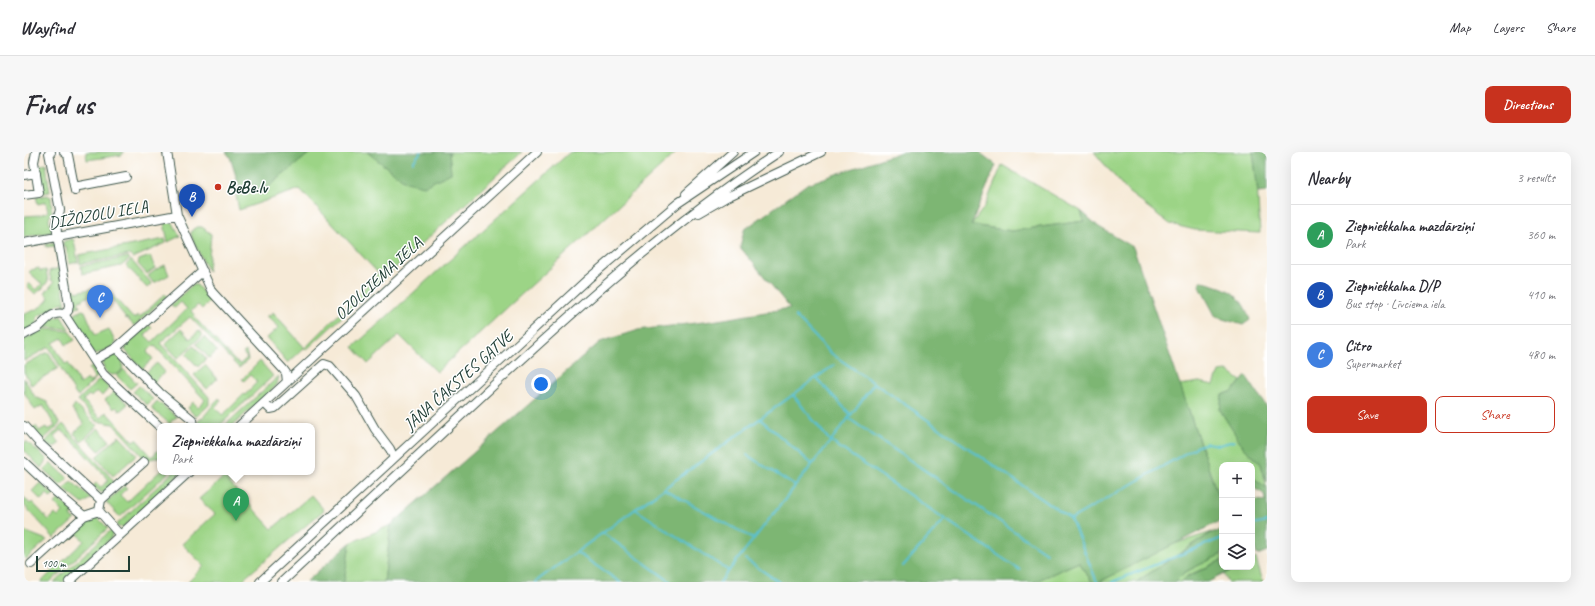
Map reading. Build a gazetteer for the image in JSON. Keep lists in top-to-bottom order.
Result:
{
  "streets": {
    "street": ["DIŽOZOLU IELA", "OZOLCIEMA IELA", "JĀŅA ČAKSTES GATVE"]
  },
  "places": ["BeBe.lv"],
  "scale_bar": "100 m",
  "page": {
    "header": "Wayfind",
    "nav": ["Map", "Layers", "Share"],
    "buttons": [
      "Directions",
      ["Save", "Share"]
    ],
    "title": "Find us",
    "heading": ["Nearby", "3 results"],
    "pins": ["B", "C", "A"],
    "list": [
      {
        "mark": "A",
        "name": "Ziepniekkalna mazdārziņi",
        "note": "Park",
        "value": "360 m"
      },
      {
        "mark": "B",
        "name": "Ziepniekkalna D/P",
        "note": "Bus stop · Līvciema iela",
        "value": "410 m"
      },
      {
        "mark": "C",
        "name": "Citro",
        "note": "Supermarket",
        "value": "480 m"
      }
    ],
    "popup": ["Ziepniekkalna mazdārziņi", "Park"],
    "map_buttons": ["+", "−"],
    "scale": "100 m"
  }
}
